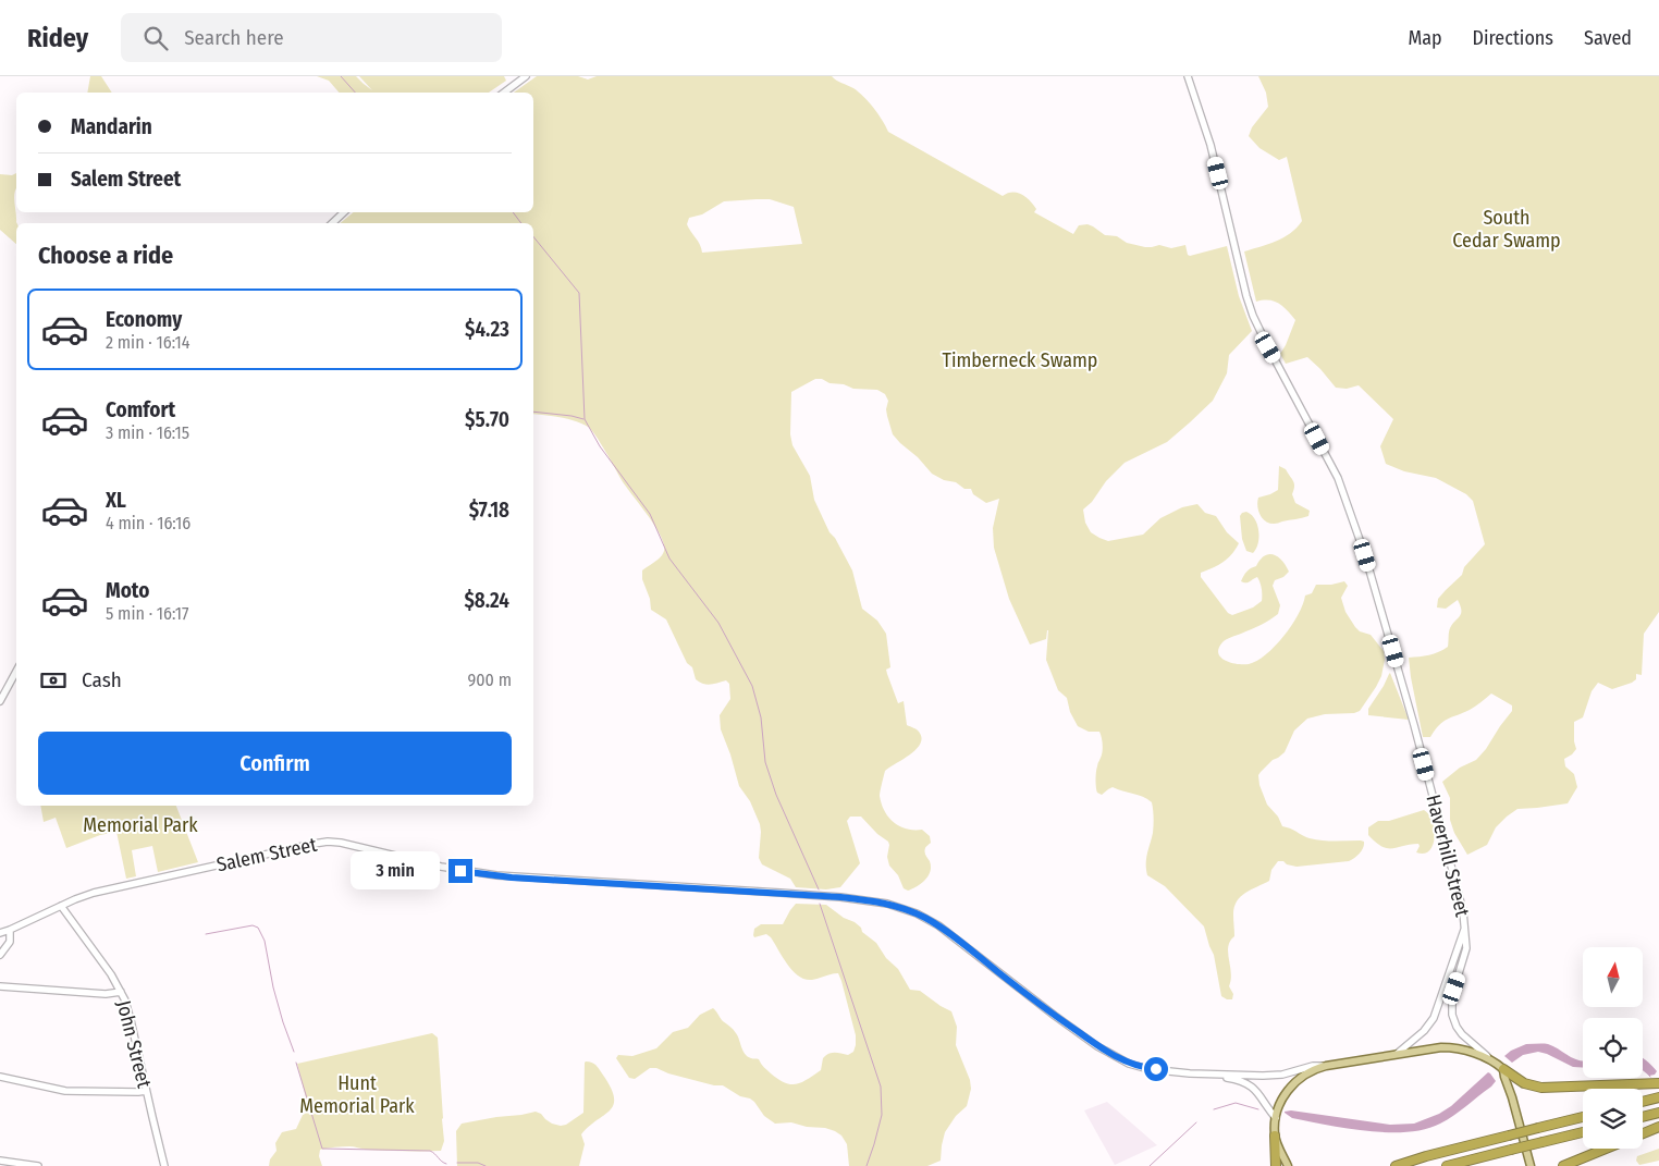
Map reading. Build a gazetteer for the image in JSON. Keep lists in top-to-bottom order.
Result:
{
  "streets": {
    "street": ["Salem Street", "Haverhill Street", "John Street"]
  },
  "crossings": [
    ["Salem Street", "John Street"]
  ],
  "parks": [
    "South Cedar Swamp",
    "Timberneck Swamp",
    "Memorial Park",
    "Hunt Memorial Park"
  ],
  "north": "top",
  "page": {
    "header": "Ridey",
    "search": "Search here",
    "nav": ["Map", "Directions", "Saved"],
    "banner": ["Mandarin", "Salem Street"],
    "heading": "Choose a ride",
    "list": [
      {
        "name": "Economy",
        "note": "2 min · 16:14",
        "value": "$4.23"
      },
      {
        "name": "Comfort",
        "note": "3 min · 16:15",
        "value": "$5.70"
      },
      {
        "name": "XL",
        "note": "4 min · 16:16",
        "value": "$7.18"
      },
      {
        "name": "Moto",
        "note": "5 min · 16:17",
        "value": "$8.24"
      }
    ],
    "pay": ["Cash", "900 m"],
    "buttons": "Confirm",
    "bubble": "3 min"
  }
}
